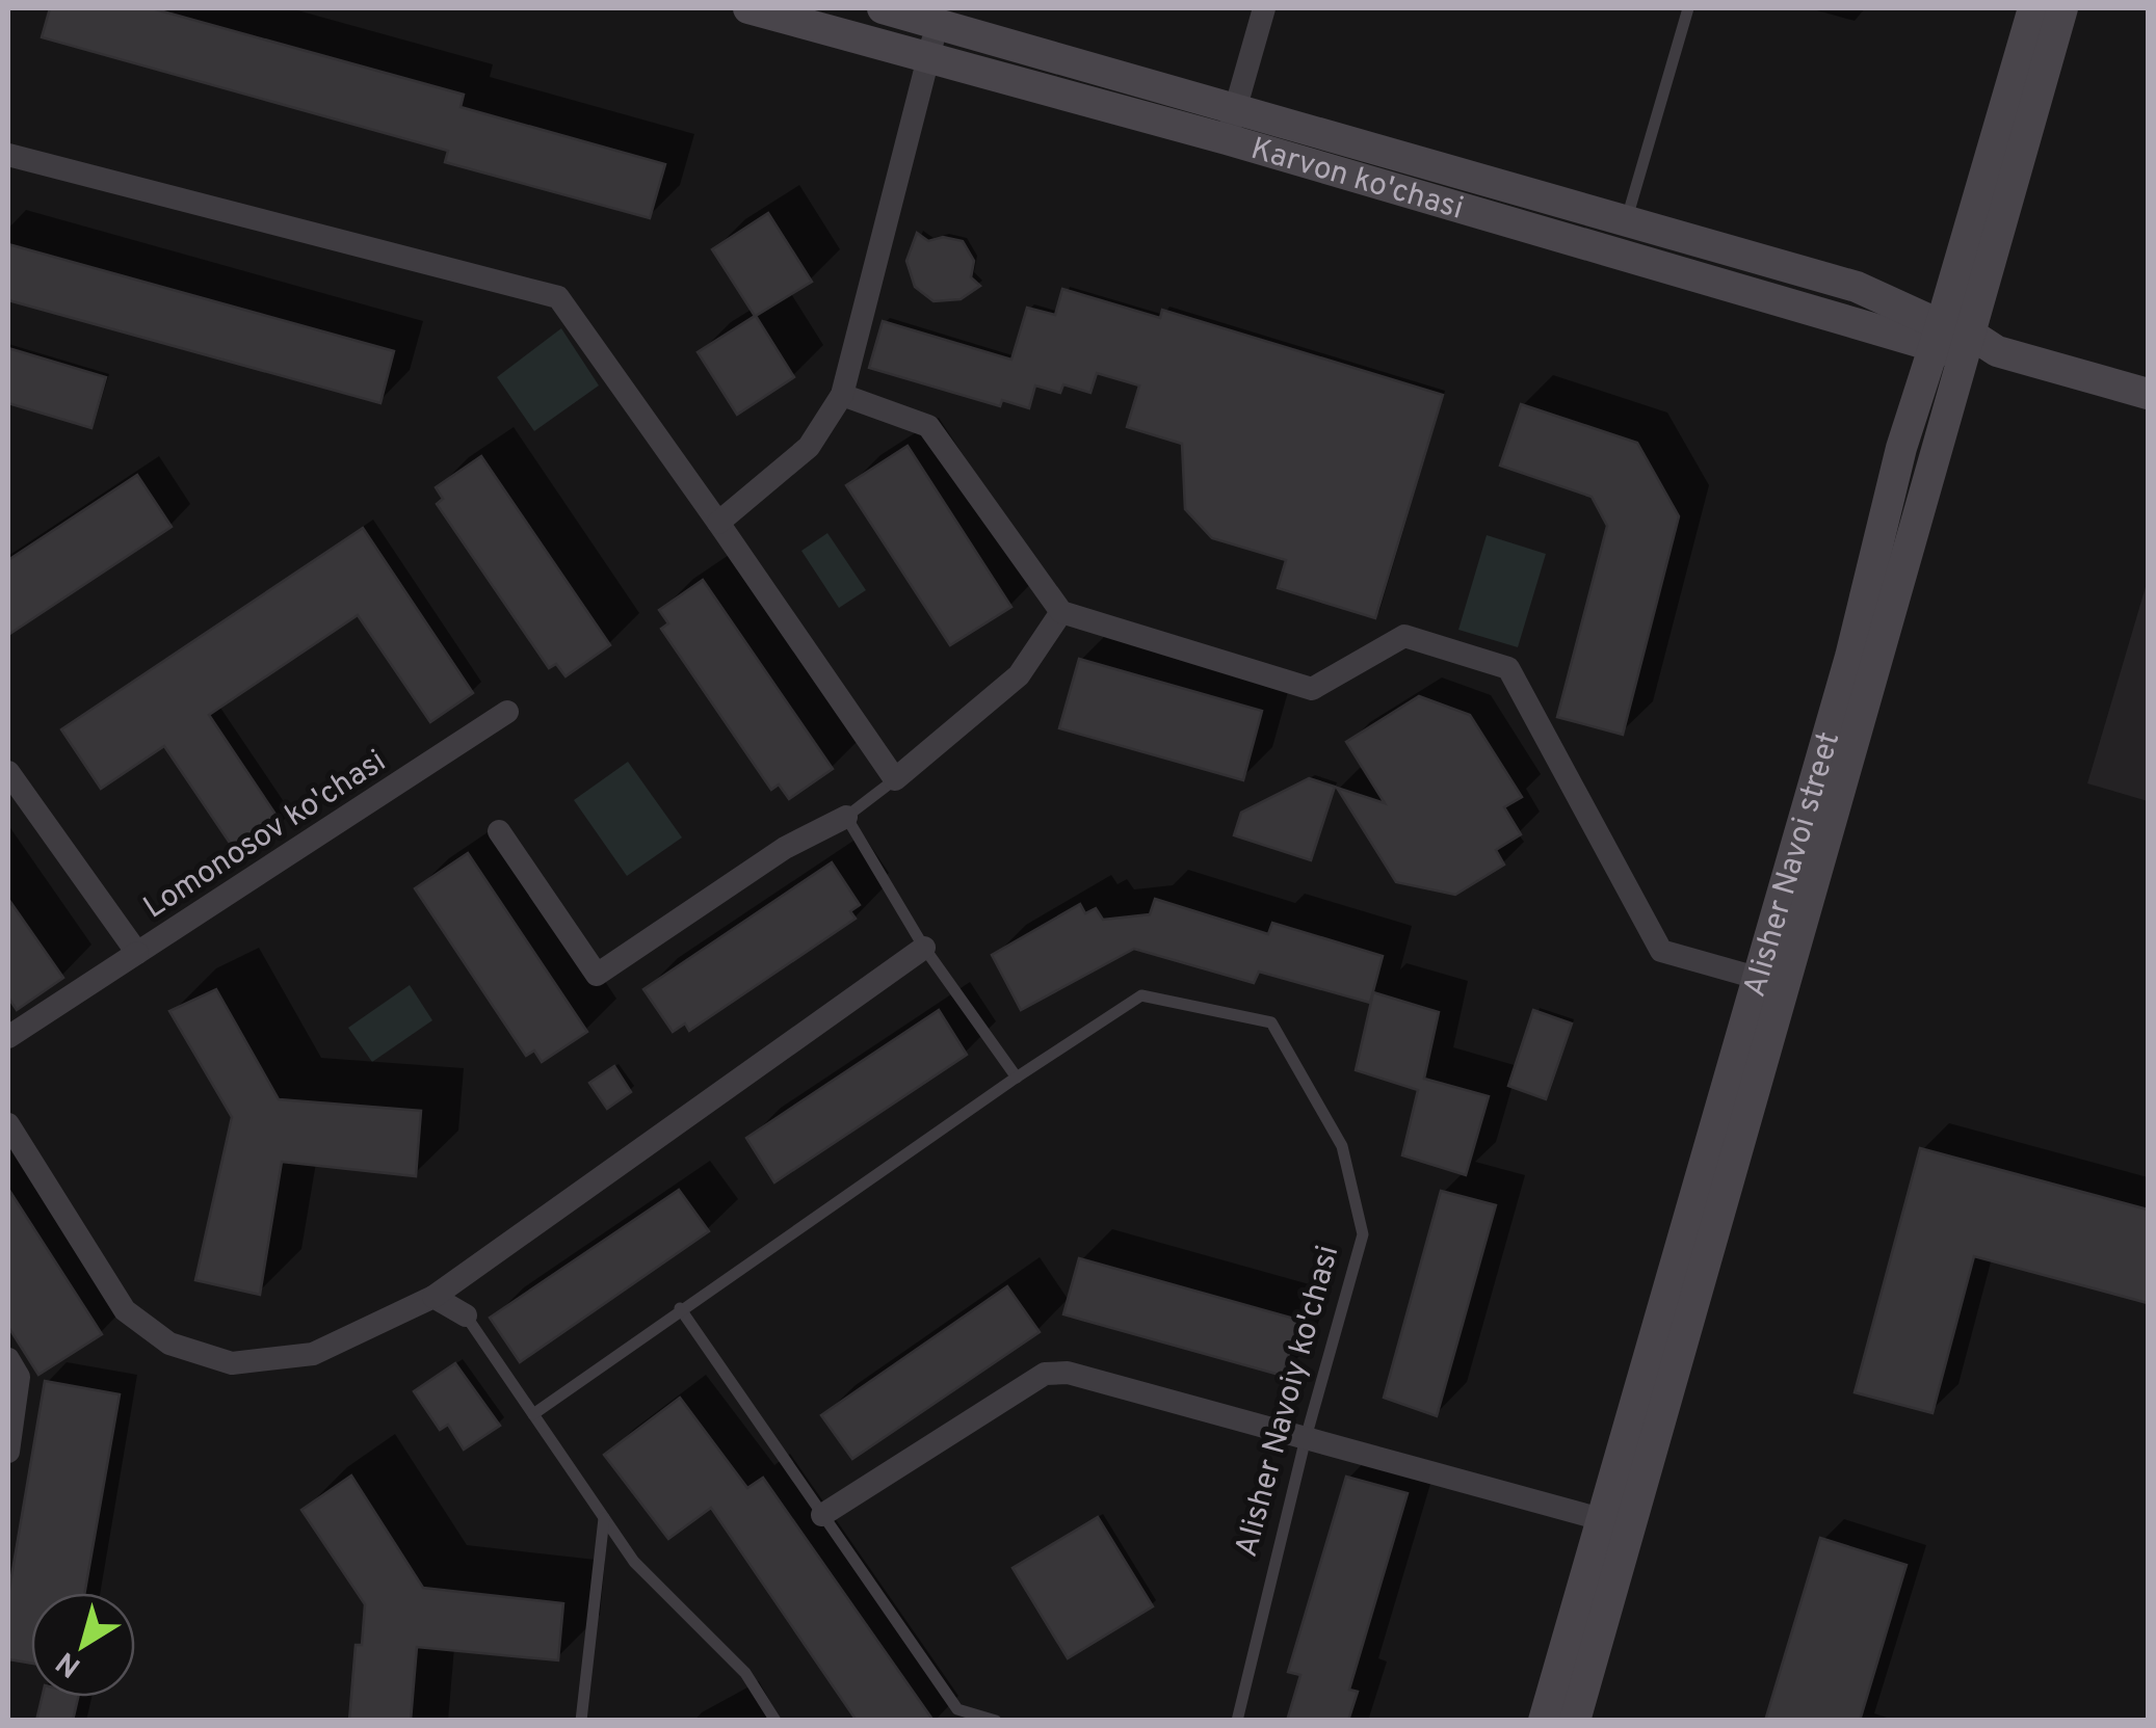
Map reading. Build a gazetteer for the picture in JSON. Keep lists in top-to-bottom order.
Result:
{
  "streets": {
    "main road": ["Karvon ko'chasi", "Alisher Navoi street"],
    "street": ["Lomonosov ko'chasi"],
    "lane": ["Alisher Navoiy ko'chasi"]
  },
  "crossings": [
    ["Karvon ko'chasi", "Alisher Navoi street"]
  ],
  "north": "bottom left"
}
